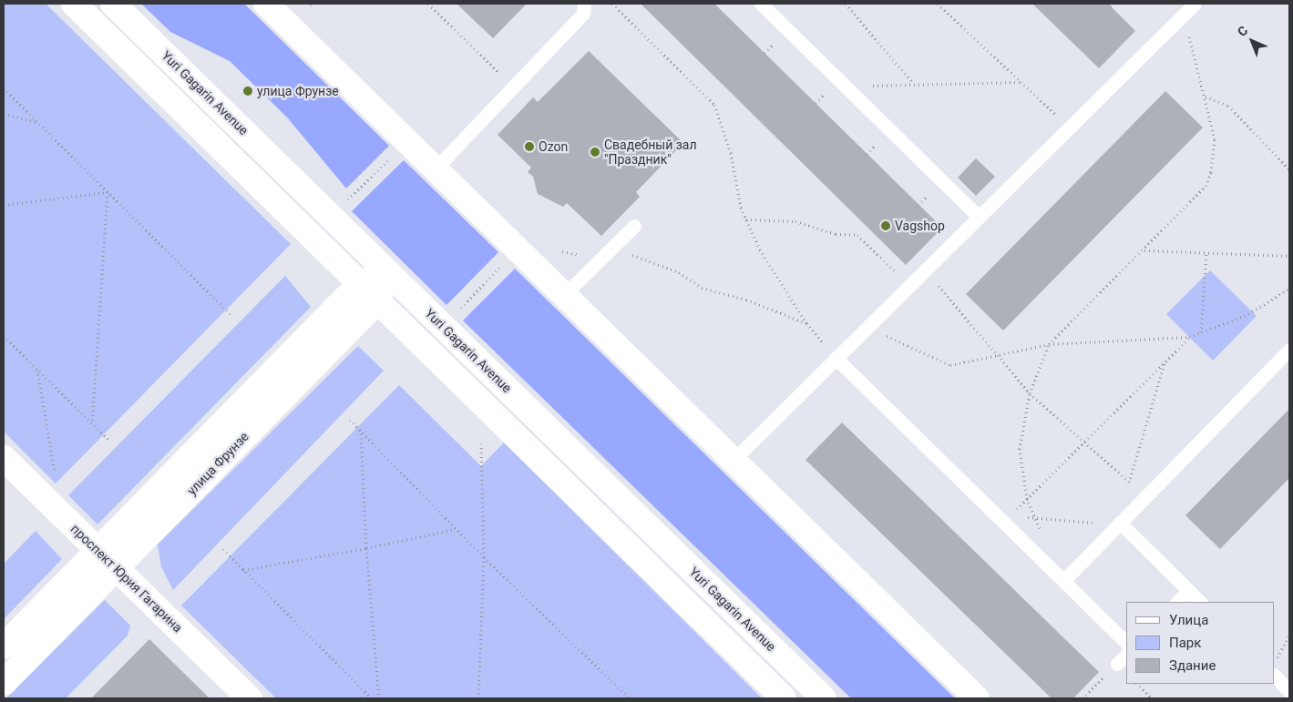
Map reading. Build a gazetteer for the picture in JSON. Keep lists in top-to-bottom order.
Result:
{
  "streets": {
    "street": ["Yuri Gagarin Avenue", "улица Фрунзе", "проспект Юрия Гагарина"]
  },
  "crossings": [
    ["Yuri Gagarin Avenue", "улица Фрунзе"],
    ["улица Фрунзе", "проспект Юрия Гагарина"]
  ],
  "places": [
    "улица Фрунзе",
    "Ozon",
    "Свадебный зал \"Праздник\"",
    "Vagshop"
  ],
  "legend": ["Улица", "Парк", "Здание"],
  "north": "top left"
}
